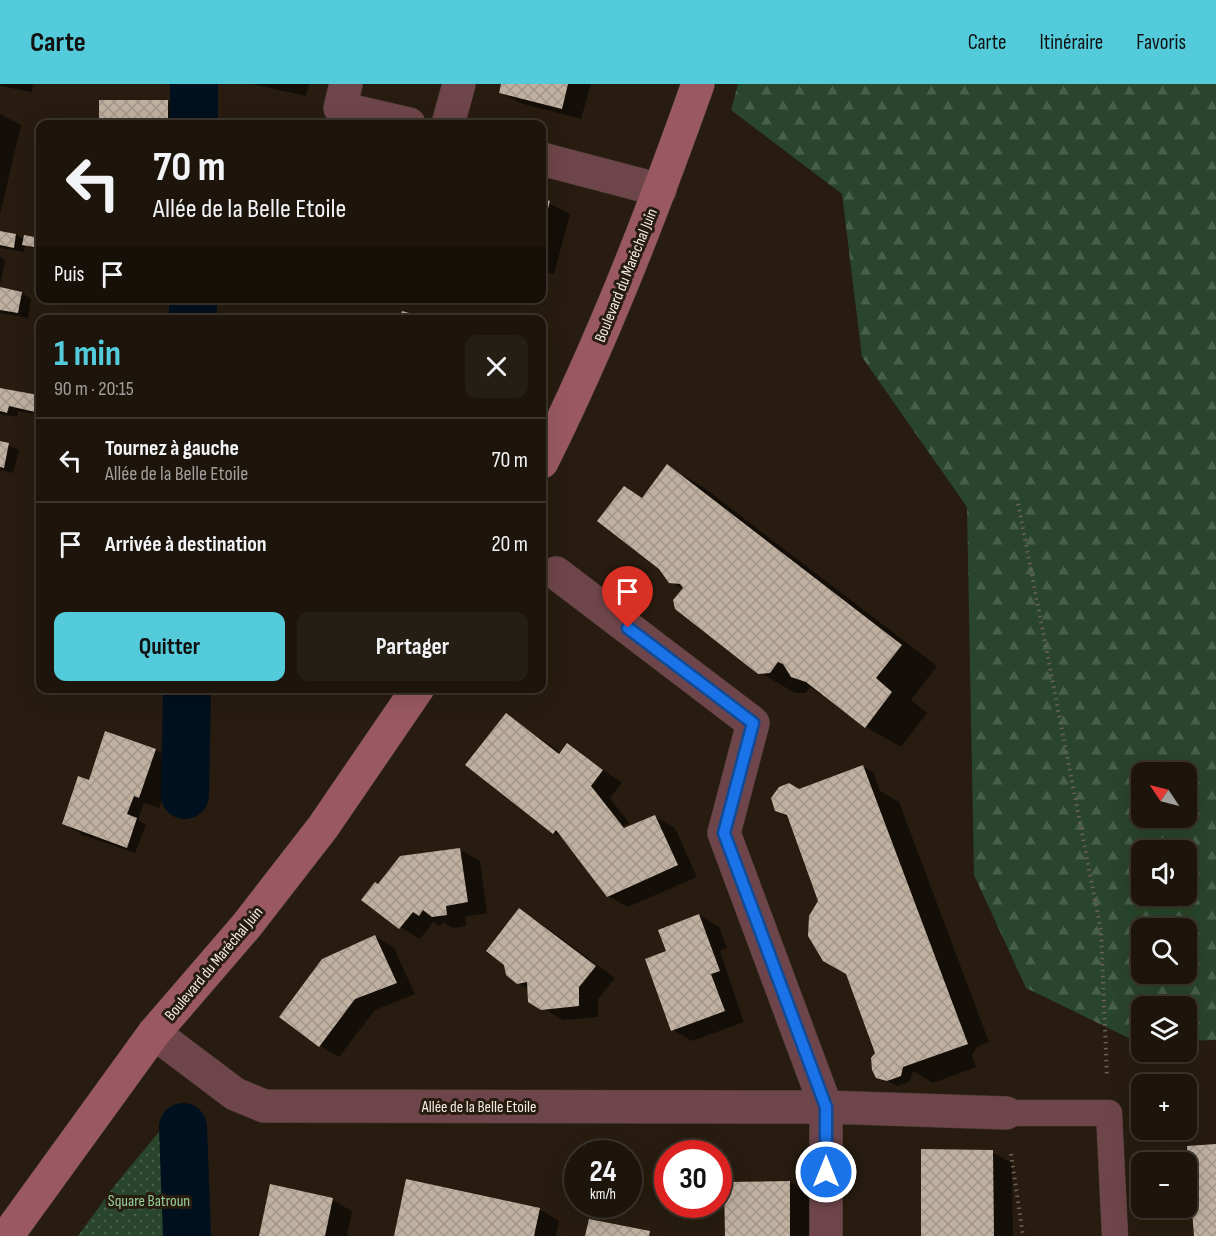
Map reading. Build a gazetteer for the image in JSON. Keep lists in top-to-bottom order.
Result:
{
  "streets": {
    "main road": ["Boulevard du Maréchal Juin"],
    "street": ["Allée de la Belle Etoile"]
  },
  "crossings": [
    ["Boulevard du Maréchal Juin", "Allée de la Belle Etoile"]
  ],
  "parks": ["Square Batroun"],
  "north": "top left",
  "page": {
    "header": "Carte",
    "nav": ["Carte", "Itinéraire", "Favoris"],
    "turn": ["70 m", "Allée de la Belle Etoile"],
    "then": "Puis",
    "heading": ["1 min", "90 m · 20:15"],
    "list": [
      {
        "name": "Tournez à gauche",
        "note": "Allée de la Belle Etoile",
        "value": "70 m"
      },
      {
        "name": "Arrivée à destination",
        "value": "20 m"
      }
    ],
    "buttons": ["Quitter", "Partager"],
    "map_buttons": ["+", "−"],
    "speed": "24 km/h",
    "limit": "30"
  }
}
